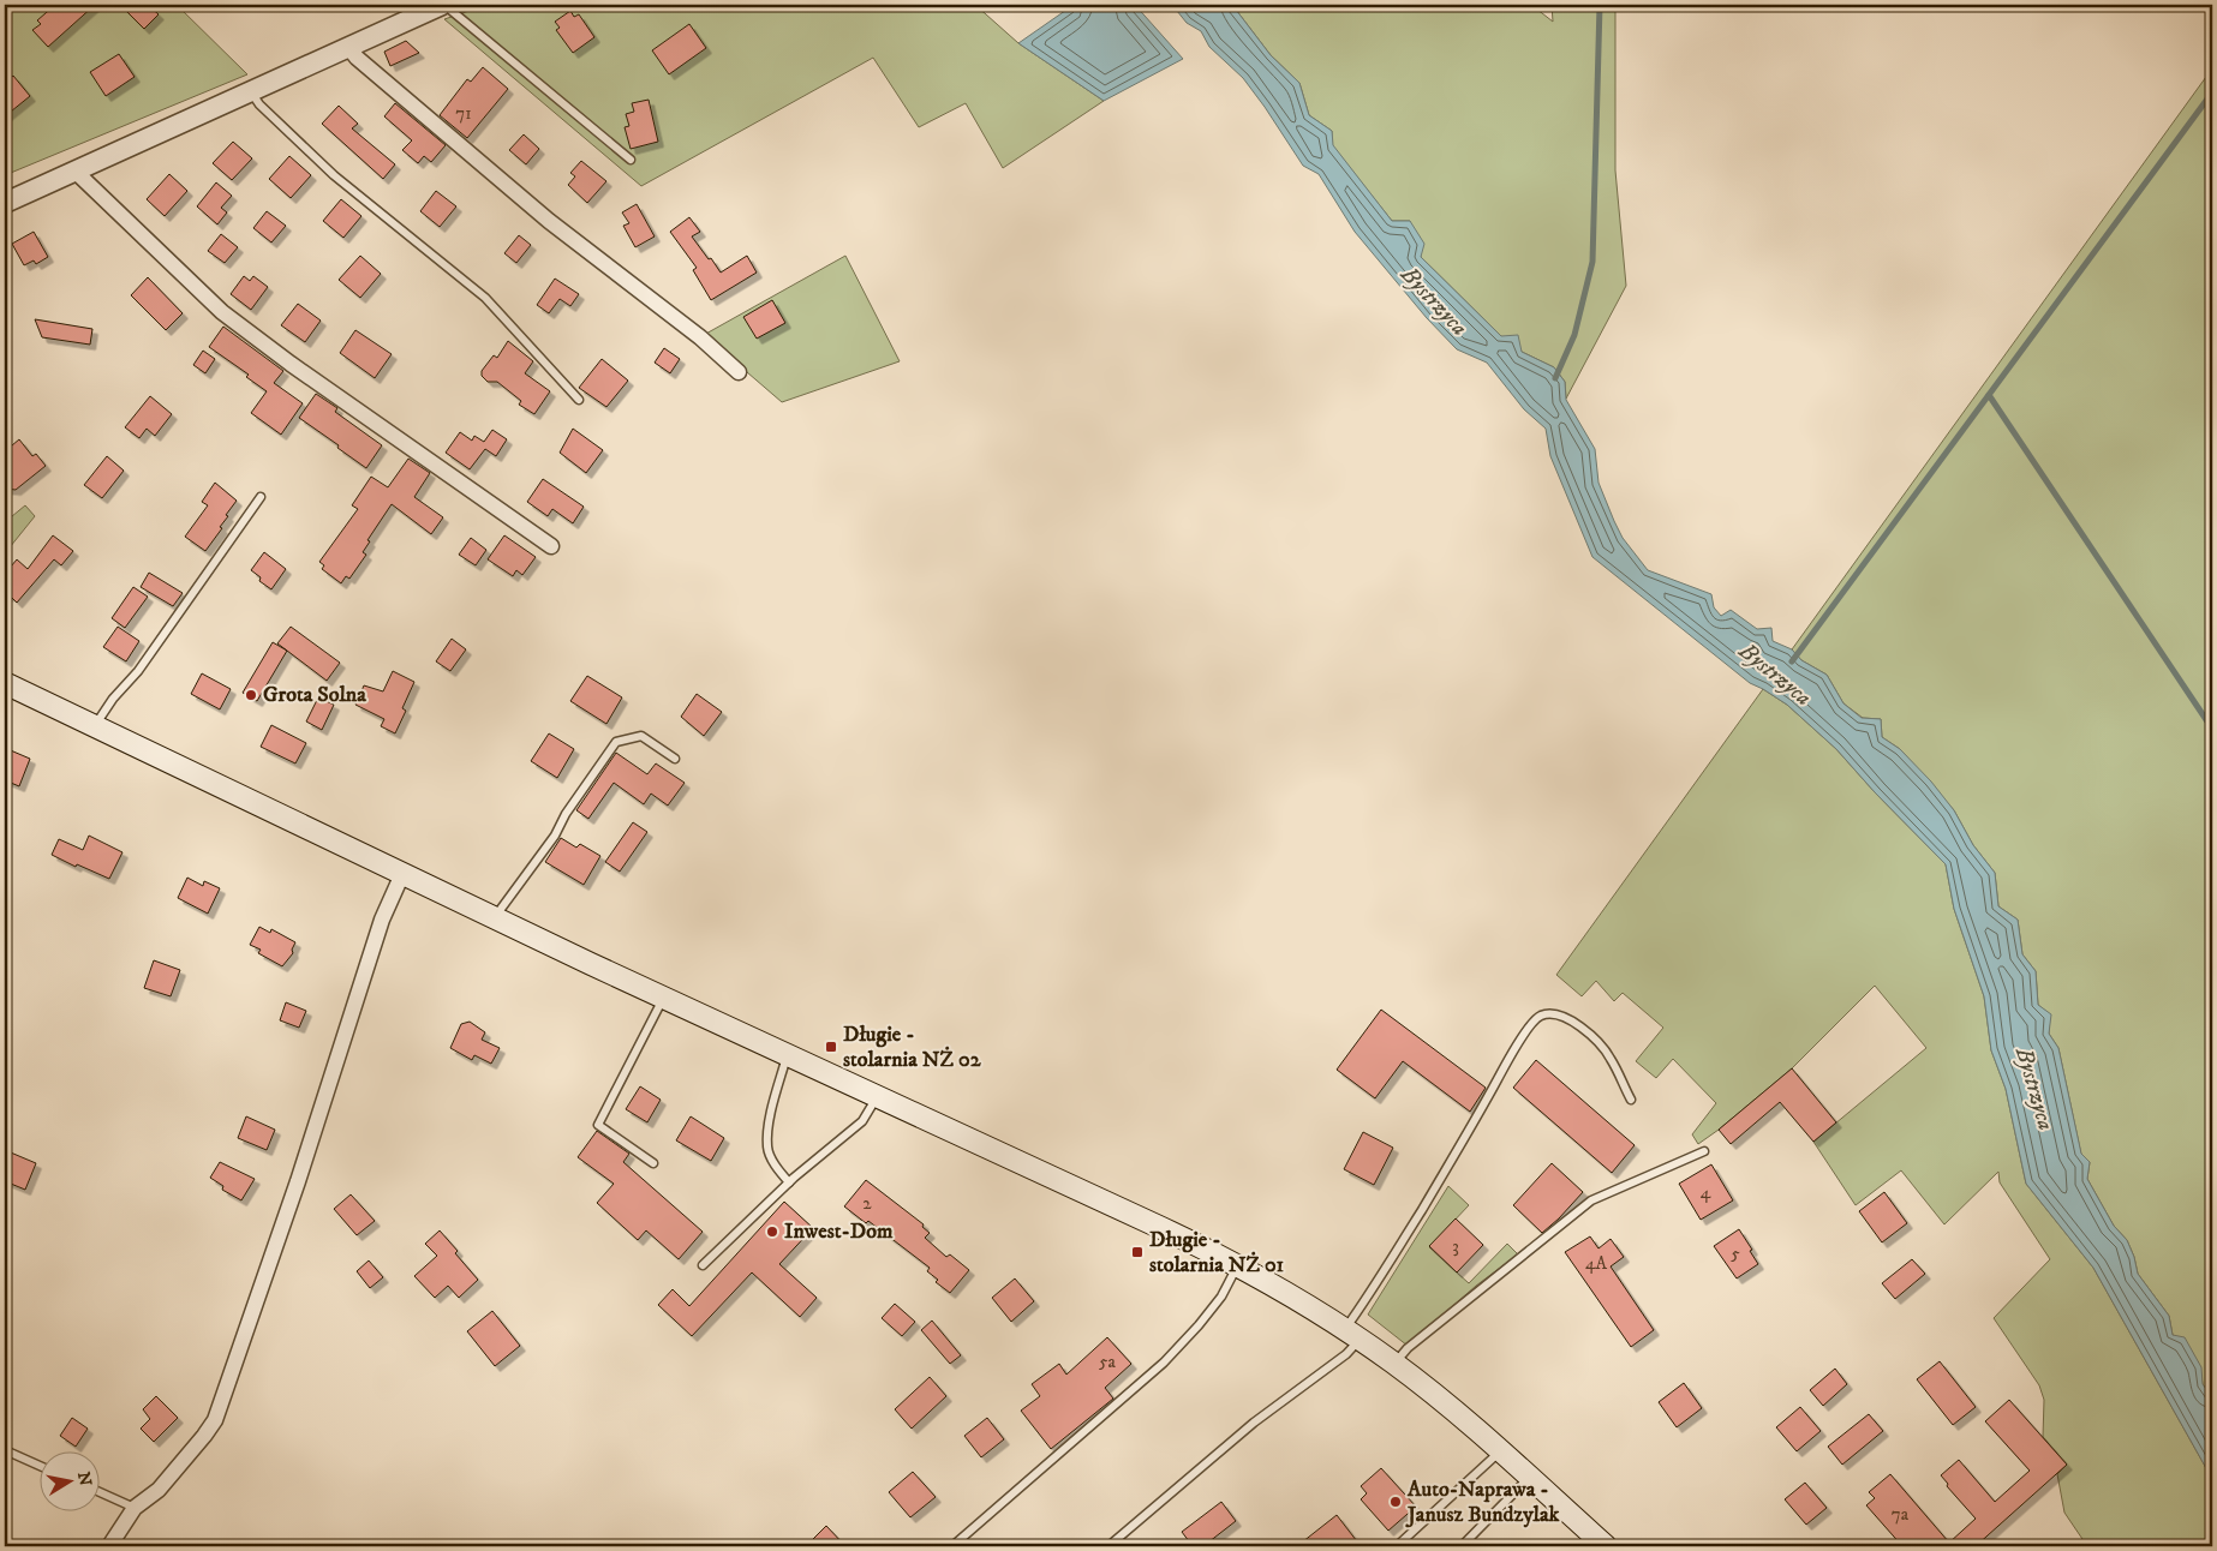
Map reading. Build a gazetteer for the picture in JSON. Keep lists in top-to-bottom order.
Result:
{
  "water": ["Bystrzyca"],
  "places": {
    "other": ["Grota Solna", "Inwest-Dom", "Auto-Naprawa - Janusz Bundzylak"],
    "transit": ["Długie - stolarnia NŻ 02", "Długie - stolarnia NŻ 01"]
  },
  "house_numbers": [
    "71",
    "4",
    "2",
    "3",
    "5",
    "4A",
    "5a",
    "7a"
  ],
  "north": "right"
}
